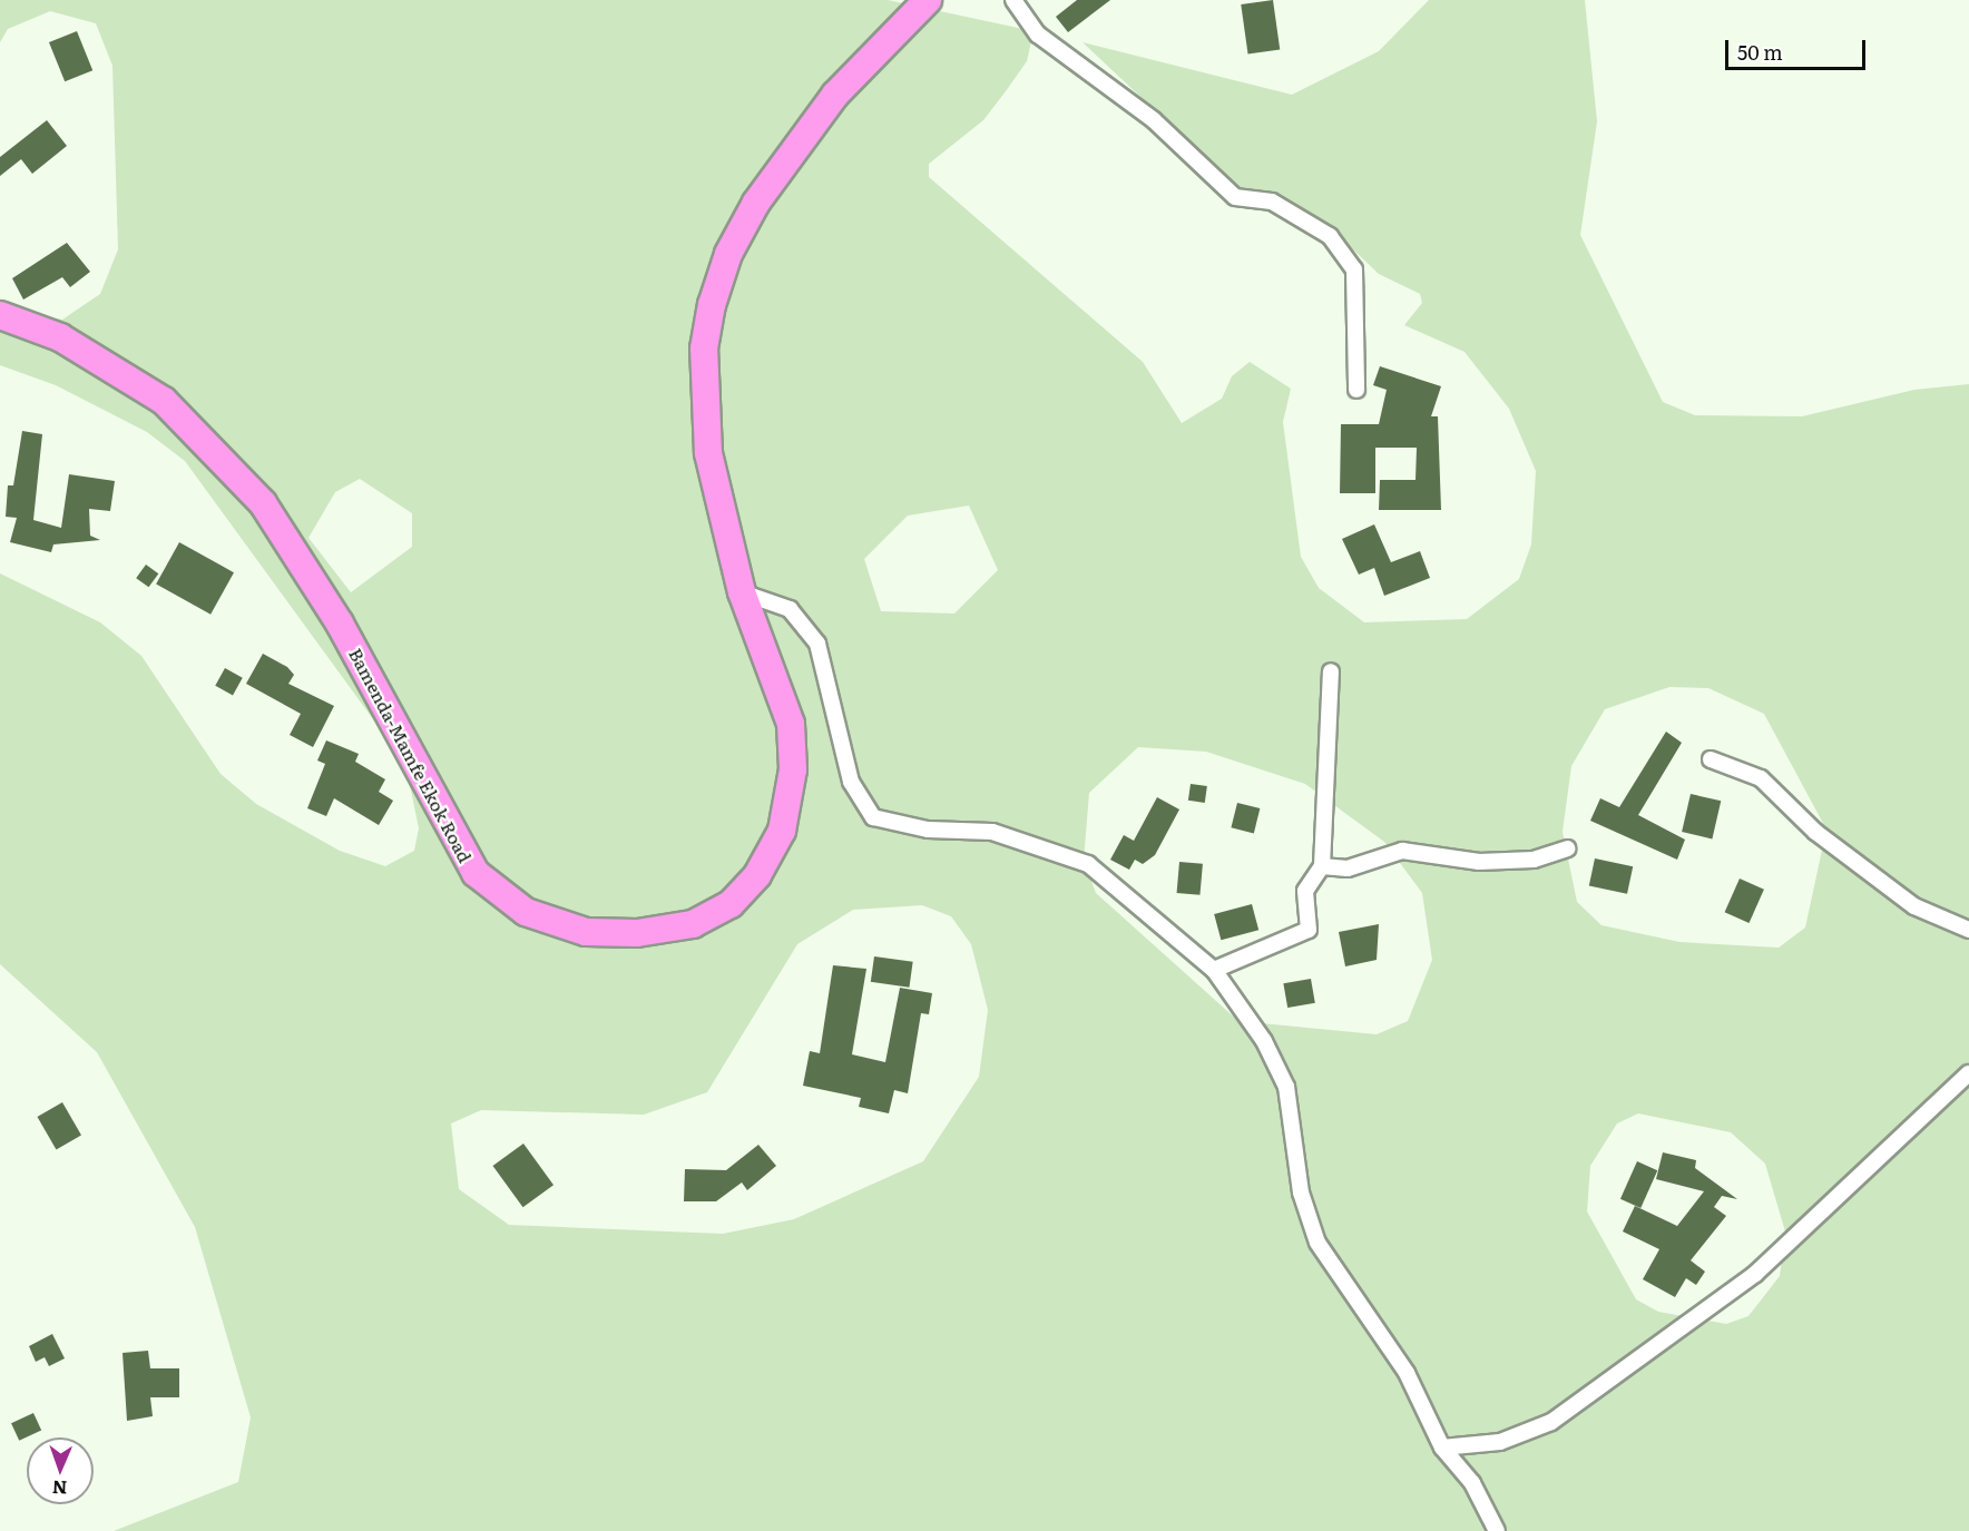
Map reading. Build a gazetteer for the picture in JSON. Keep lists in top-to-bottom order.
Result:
{
  "streets": {
    "highway": ["Bamenda-Mamfe Ekok Road"]
  },
  "scale_bar": "50 m",
  "north": "bottom"
}
